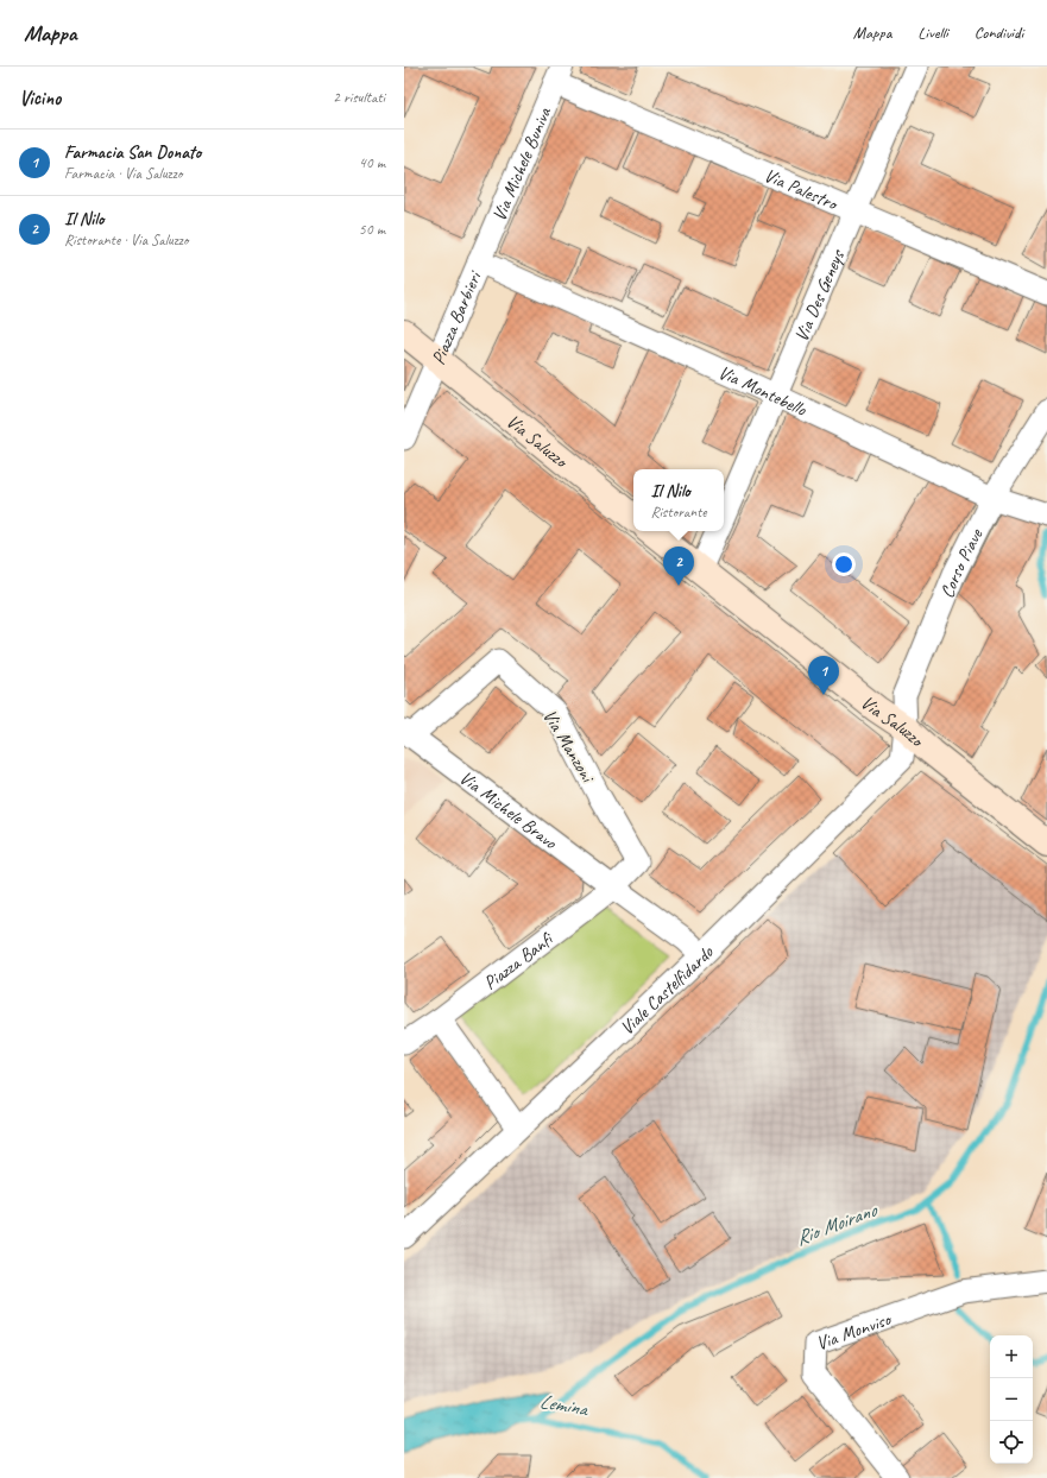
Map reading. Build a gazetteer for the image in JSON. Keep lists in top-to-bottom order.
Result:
{
  "streets": {
    "main road": ["Piazza Barbieri", "Via Saluzzo"],
    "street": [
      "Via Michele Buniva",
      "Via Palestro",
      "Via Des Geneys",
      "Via Montebello",
      "Corso Piave",
      "Via Manzoni",
      "Via Michele Bravo",
      "Piazza Banfi",
      "Viale Castelfidardo",
      "Via Monviso"
    ]
  },
  "crossings": [
    ["Via Michele Buniva", "Via Palestro"],
    ["Via Michele Buniva", "Piazza Barbieri"],
    ["Via Michele Buniva", "Via Montebello"],
    ["Via Palestro", "Via Des Geneys"],
    ["Via Des Geneys", "Via Montebello"],
    ["Via Des Geneys", "Via Saluzzo"],
    ["Piazza Barbieri", "Via Montebello"],
    ["Piazza Barbieri", "Via Saluzzo"],
    ["Via Montebello", "Corso Piave"],
    ["Via Saluzzo", "Corso Piave"],
    ["Via Saluzzo", "Viale Castelfidardo"],
    ["Corso Piave", "Viale Castelfidardo"],
    ["Via Manzoni", "Via Michele Bravo"],
    ["Via Manzoni", "Piazza Banfi"],
    ["Via Michele Bravo", "Piazza Banfi"]
  ],
  "water": ["Rio Moirano", "Lemina"],
  "page": {
    "header": "Mappa",
    "nav": ["Mappa", "Livelli", "Condividi"],
    "heading": ["Vicino", "2 risultati"],
    "list": [
      {
        "mark": "1",
        "name": "Farmacia San Donato",
        "note": "Farmacia · Via Saluzzo",
        "value": "40 m"
      },
      {
        "mark": "2",
        "name": "Il Nilo",
        "note": "Ristorante · Via Saluzzo",
        "value": "50 m"
      }
    ],
    "popup": ["Il Nilo", "Ristorante"],
    "pins": ["2", "1"],
    "map_buttons": ["+", "−"]
  }
}
